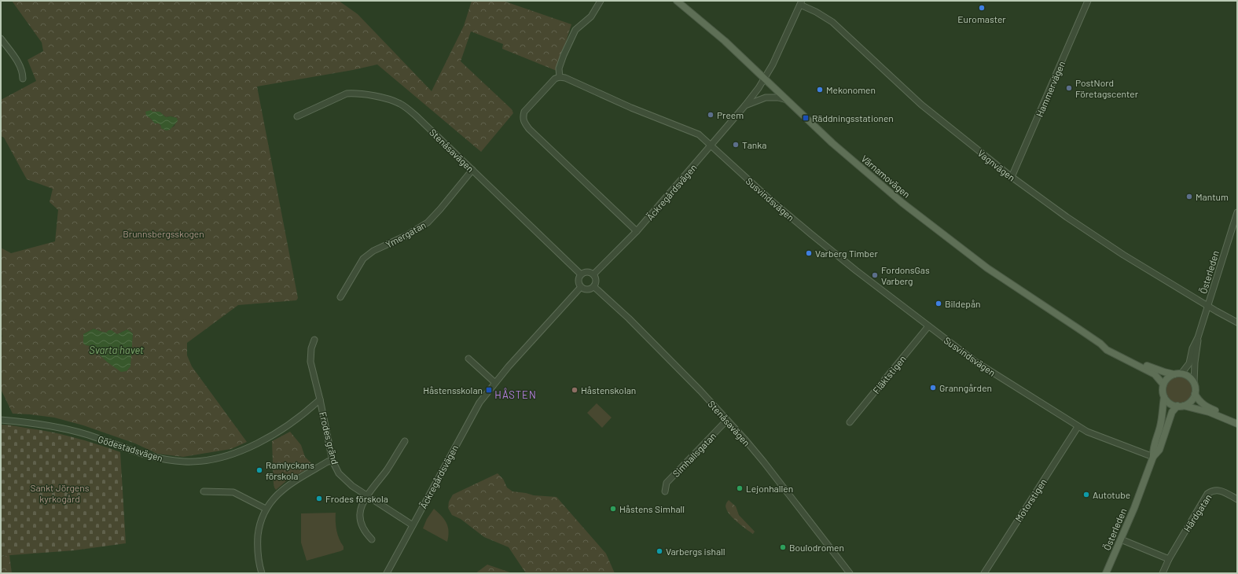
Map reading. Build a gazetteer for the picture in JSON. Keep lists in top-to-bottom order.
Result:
{
  "streets": {
    "main road": ["Värnamovägen", "Österleden"],
    "street": [
      "Hammervägen",
      "Stenåsavägen",
      "Vagnvägen",
      "Äckregårdsvägen",
      "Susvindsvägen",
      "Ymergatan",
      "Fläktstigen",
      "Frodes gränd",
      "Gödestadsvägen",
      "Simhallsgatan",
      "Motorstigen",
      "Härdgatan"
    ]
  },
  "crossings": [
    ["Hammervägen", "Vagnvägen"],
    ["Stenåsavägen", "Äckregårdsvägen"],
    ["Stenåsavägen", "Ymergatan"],
    ["Stenåsavägen", "Simhallsgatan"],
    ["Vagnvägen", "Äckregårdsvägen"],
    ["Vagnvägen", "Österleden"],
    ["Värnamovägen", "Äckregårdsvägen"],
    ["Värnamovägen", "Österleden"],
    ["Äckregårdsvägen", "Susvindsvägen"],
    ["Äckregårdsvägen", "Frodes gränd"],
    ["Susvindsvägen", "Österleden"],
    ["Susvindsvägen", "Fläktstigen"],
    ["Susvindsvägen", "Motorstigen"],
    ["Frodes gränd", "Gödestadsvägen"]
  ],
  "districts": ["HÅSTEN"],
  "water": ["Svarta havet"],
  "parks": ["Brunnsbergsskogen", "Sankt Jörgens kyrkogård"],
  "places": {
    "other": [
      "Euromaster",
      "PostNord Företagscenter",
      "Mekonomen",
      "Preem",
      "Tanka",
      "Mantum",
      "Varberg Timber",
      "FordonsGas Varberg",
      "Bildepån",
      "Granngården",
      "Håstenskolan",
      "Ramlyckans förskola",
      "Lejonhallen",
      "Autotube",
      "Frodes förskola",
      "Håstens Simhall",
      "Boulodromen",
      "Varbergs ishall"
    ],
    "transit": ["Räddningsstationen", "Håstensskolan"]
  }
}
